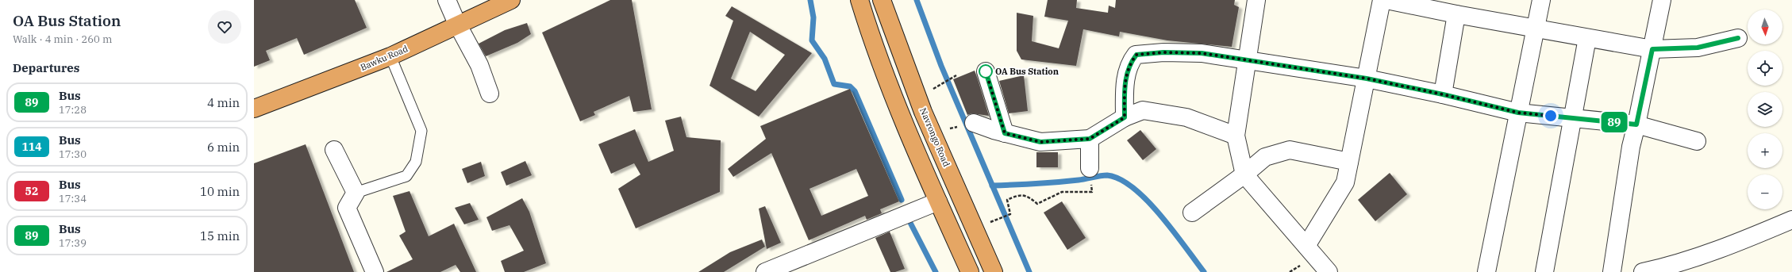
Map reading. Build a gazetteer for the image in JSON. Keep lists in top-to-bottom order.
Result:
{
  "streets": {
    "highway": ["Bawku Road", "Navrongo Road"]
  },
  "places": ["OA Bus Station"],
  "lines": ["bus line 89"],
  "north": "bottom",
  "page": {
    "heading": [
      ["OA Bus Station", "Walk · 4 min · 260 m"],
      "Departures"
    ],
    "on_map": "89",
    "map_buttons": ["+", "−"],
    "list": [
      {
        "mark": "89",
        "name": "Bus",
        "note": "17:28",
        "value": "4 min"
      },
      {
        "mark": "114",
        "name": "Bus",
        "note": "17:30",
        "value": "6 min"
      },
      {
        "mark": "52",
        "name": "Bus",
        "note": "17:34",
        "value": "10 min"
      },
      {
        "mark": "89",
        "name": "Bus",
        "note": "17:39",
        "value": "15 min"
      }
    ]
  }
}
